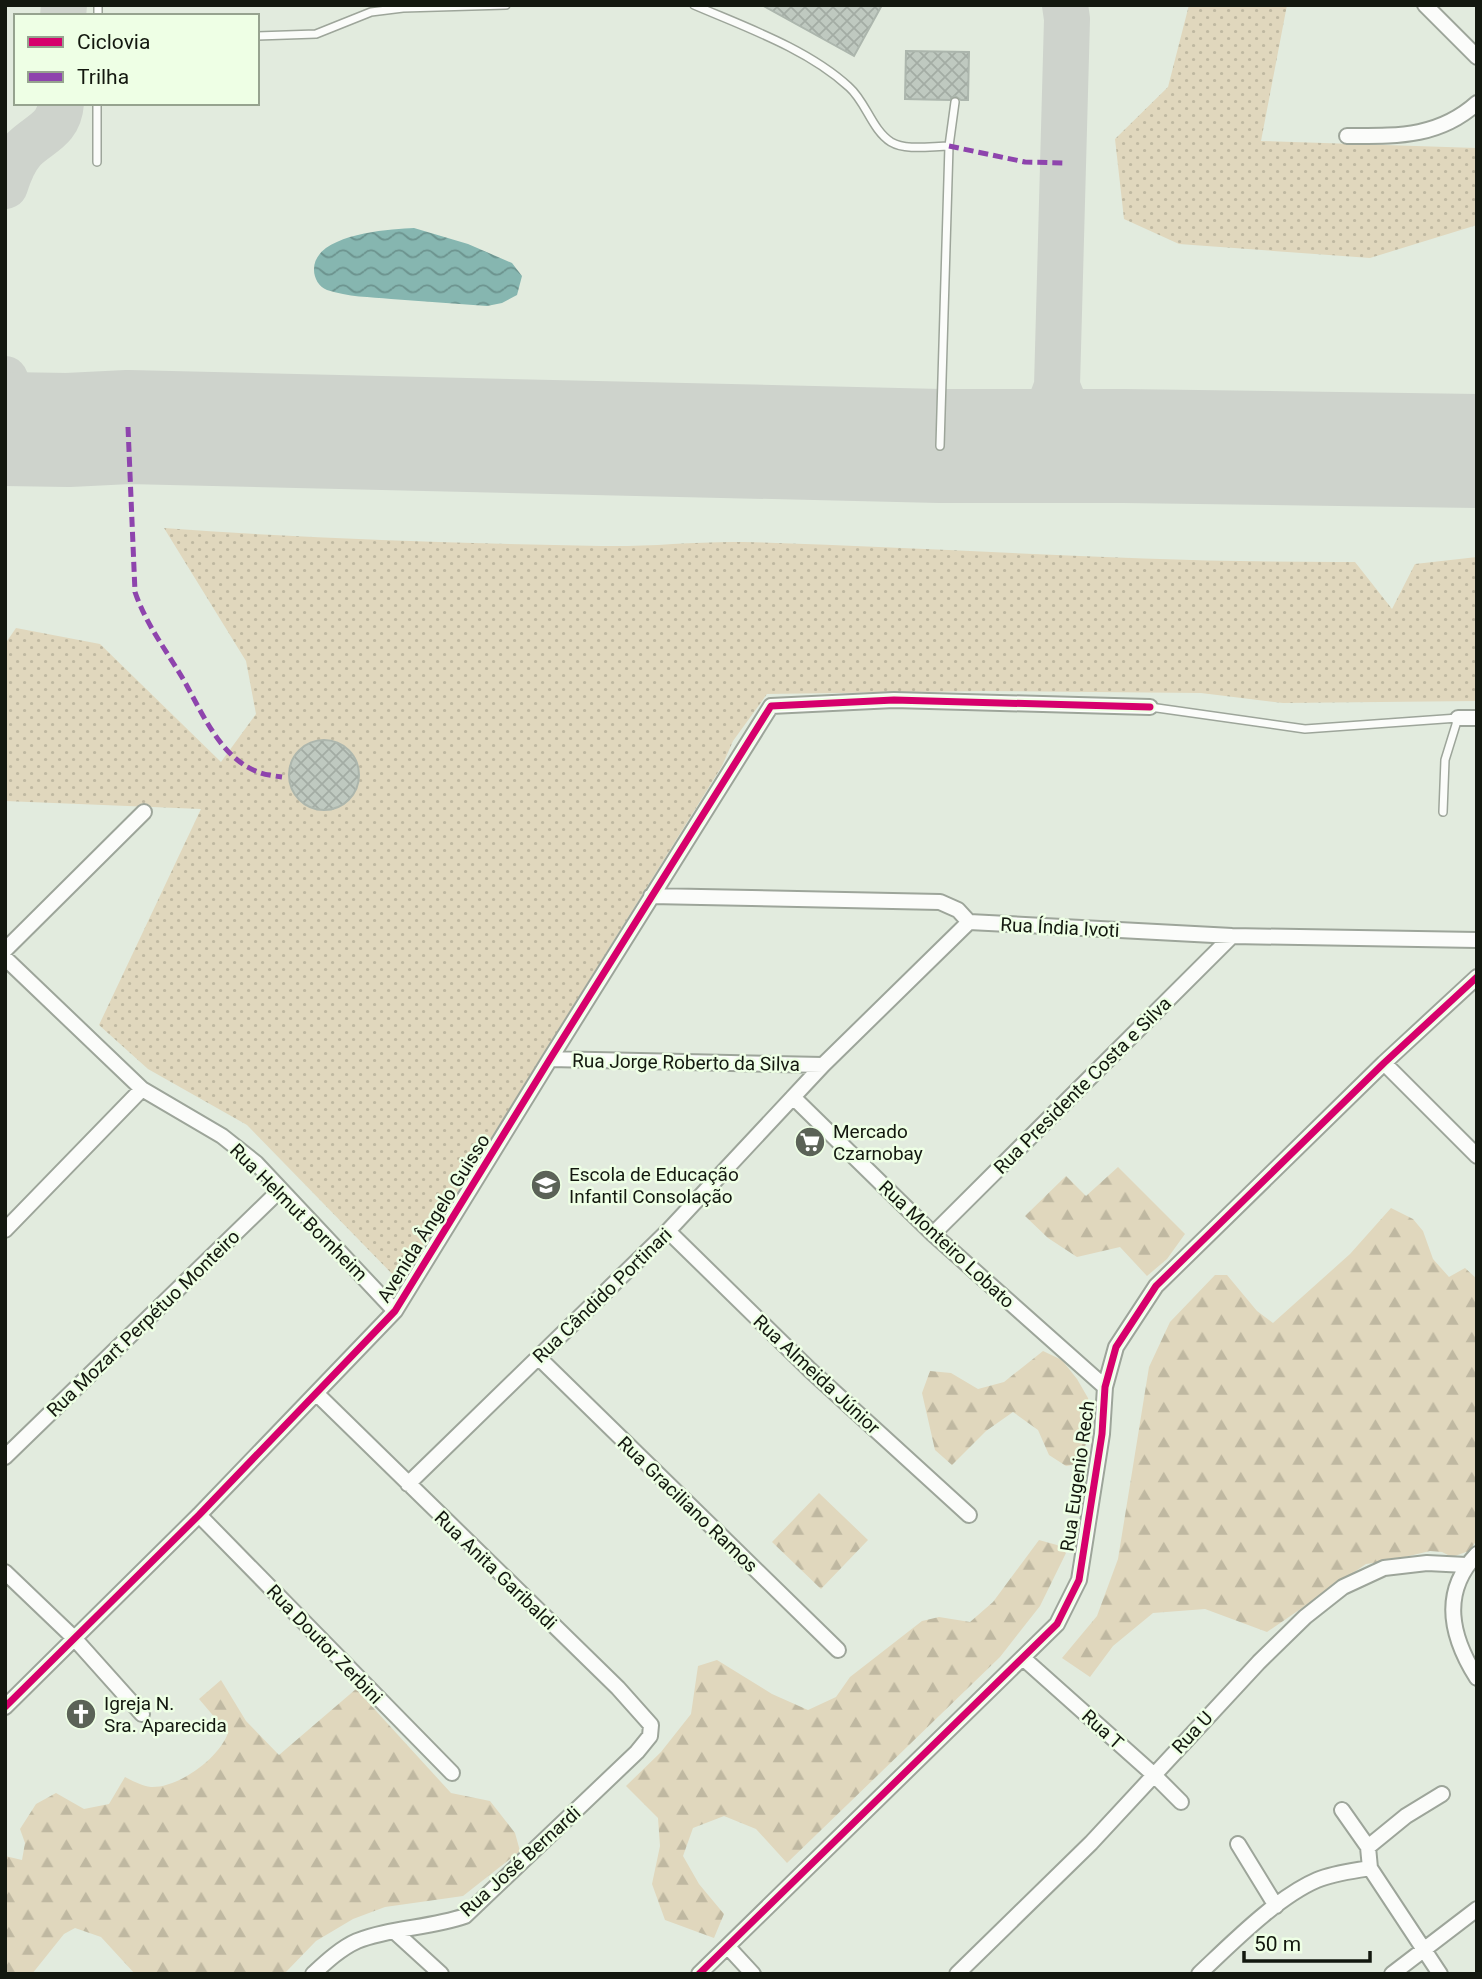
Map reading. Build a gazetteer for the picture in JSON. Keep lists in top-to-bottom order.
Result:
{
  "streets": {
    "street": [
      "Rua Índia Ivoti",
      "Rua Jorge Roberto da Silva",
      "Rua Presidente Costa e Silva",
      "Rua Helmut Bornheim",
      "Avenida Ângelo Guisso",
      "Rua Monteiro Lobato",
      "Rua Cândido Portinari",
      "Rua Mozart Perpétuo Monteiro",
      "Rua Almeida Júnior",
      "Rua Eugenio Rech",
      "Rua Graciliano Ramos",
      "Rua Anita Garibaldi",
      "Rua Doutor Zerbini",
      "Rua T",
      "Rua U",
      "Rua José Bernardi"
    ]
  },
  "crossings": [
    ["Rua Índia Ivoti", "Rua Presidente Costa e Silva"],
    ["Rua Índia Ivoti", "Rua Cândido Portinari"],
    ["Rua Jorge Roberto da Silva", "Avenida Ângelo Guisso"],
    ["Rua Jorge Roberto da Silva", "Rua Cândido Portinari"],
    ["Rua Presidente Costa e Silva", "Rua Monteiro Lobato"],
    ["Rua Helmut Bornheim", "Avenida Ângelo Guisso"],
    ["Rua Helmut Bornheim", "Rua Mozart Perpétuo Monteiro"],
    ["Avenida Ângelo Guisso", "Rua Anita Garibaldi"],
    ["Avenida Ângelo Guisso", "Rua Doutor Zerbini"],
    ["Rua Monteiro Lobato", "Rua Cândido Portinari"],
    ["Rua Monteiro Lobato", "Rua Eugenio Rech"],
    ["Rua Cândido Portinari", "Rua Almeida Júnior"],
    ["Rua Cândido Portinari", "Rua Graciliano Ramos"],
    ["Rua Cândido Portinari", "Rua Anita Garibaldi"],
    ["Rua Eugenio Rech", "Rua T"],
    ["Rua Anita Garibaldi", "Rua José Bernardi"],
    ["Rua T", "Rua U"]
  ],
  "places": {
    "supermarket": ["Mercado Czarnobay"],
    "school or university": ["Escola de Educação Infantil Consolação"],
    "church": ["Igreja N. Sra. Aparecida"]
  },
  "legend": ["Ciclovia", "Trilha"],
  "scale_bar": "50 m"
}
